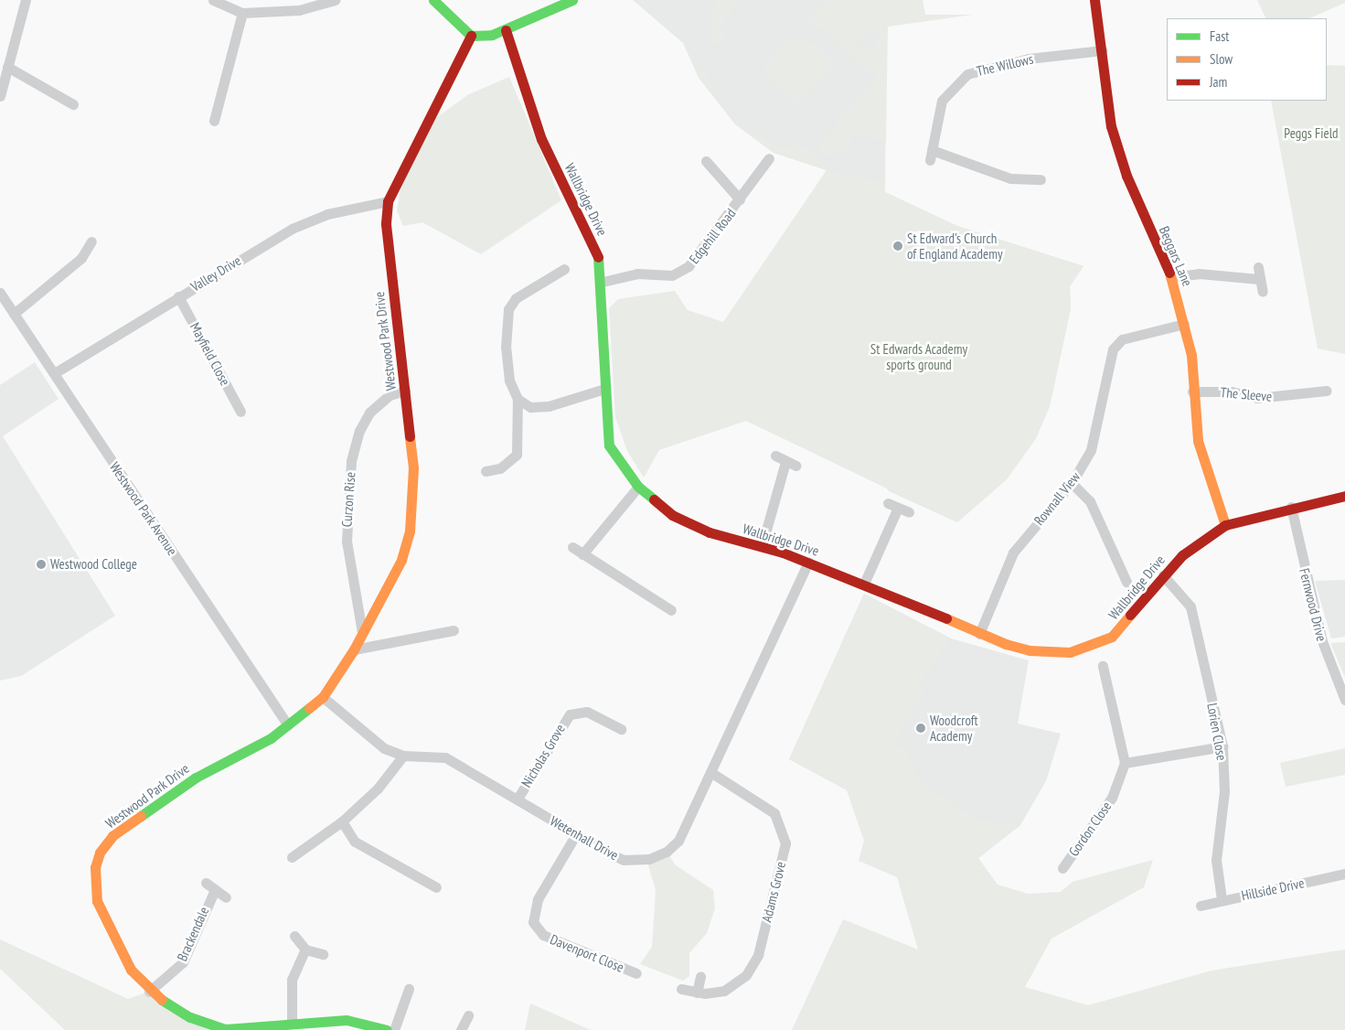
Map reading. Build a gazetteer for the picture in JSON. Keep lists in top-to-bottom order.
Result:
{
  "streets": {
    "street": [
      "The Willows",
      "Wallbridge Drive",
      "Edgehill Road",
      "Beggars Lane",
      "Valley Drive",
      "Westwood Park Drive",
      "Mayfield Close",
      "The Sleeve",
      "Rownall View",
      "Curzon Rise",
      "Westwood Park Avenue",
      "Fernwood Drive",
      "Lorien Close",
      "Nicholas Grove",
      "Gordon Close",
      "Wetenhall Drive",
      "Hillside Drive",
      "Adams Grove",
      "Brackendale",
      "Davenport Close"
    ]
  },
  "crossings": [
    ["The Willows", "Beggars Lane"],
    ["Wallbridge Drive", "Edgehill Road"],
    ["Wallbridge Drive", "Beggars Lane"],
    ["Wallbridge Drive", "Rownall View"],
    ["Wallbridge Drive", "Fernwood Drive"],
    ["Wallbridge Drive", "Lorien Close"],
    ["Wallbridge Drive", "Wetenhall Drive"],
    ["Beggars Lane", "The Sleeve"],
    ["Beggars Lane", "Rownall View"],
    ["Valley Drive", "Westwood Park Drive"],
    ["Valley Drive", "Mayfield Close"],
    ["Valley Drive", "Westwood Park Avenue"],
    ["Westwood Park Drive", "Curzon Rise"],
    ["Westwood Park Drive", "Westwood Park Avenue"],
    ["Westwood Park Drive", "Wetenhall Drive"],
    ["Westwood Park Drive", "Brackendale"],
    ["Lorien Close", "Hillside Drive"],
    ["Nicholas Grove", "Wetenhall Drive"],
    ["Wetenhall Drive", "Adams Grove"],
    ["Wetenhall Drive", "Davenport Close"]
  ],
  "parks": ["Peggs Field", "St Edwards Academy sports ground"],
  "places": ["St Edward's Church of England Academy", "Westwood College", "Woodcroft Academy"],
  "legend": ["Fast", "Slow", "Jam"]
}
